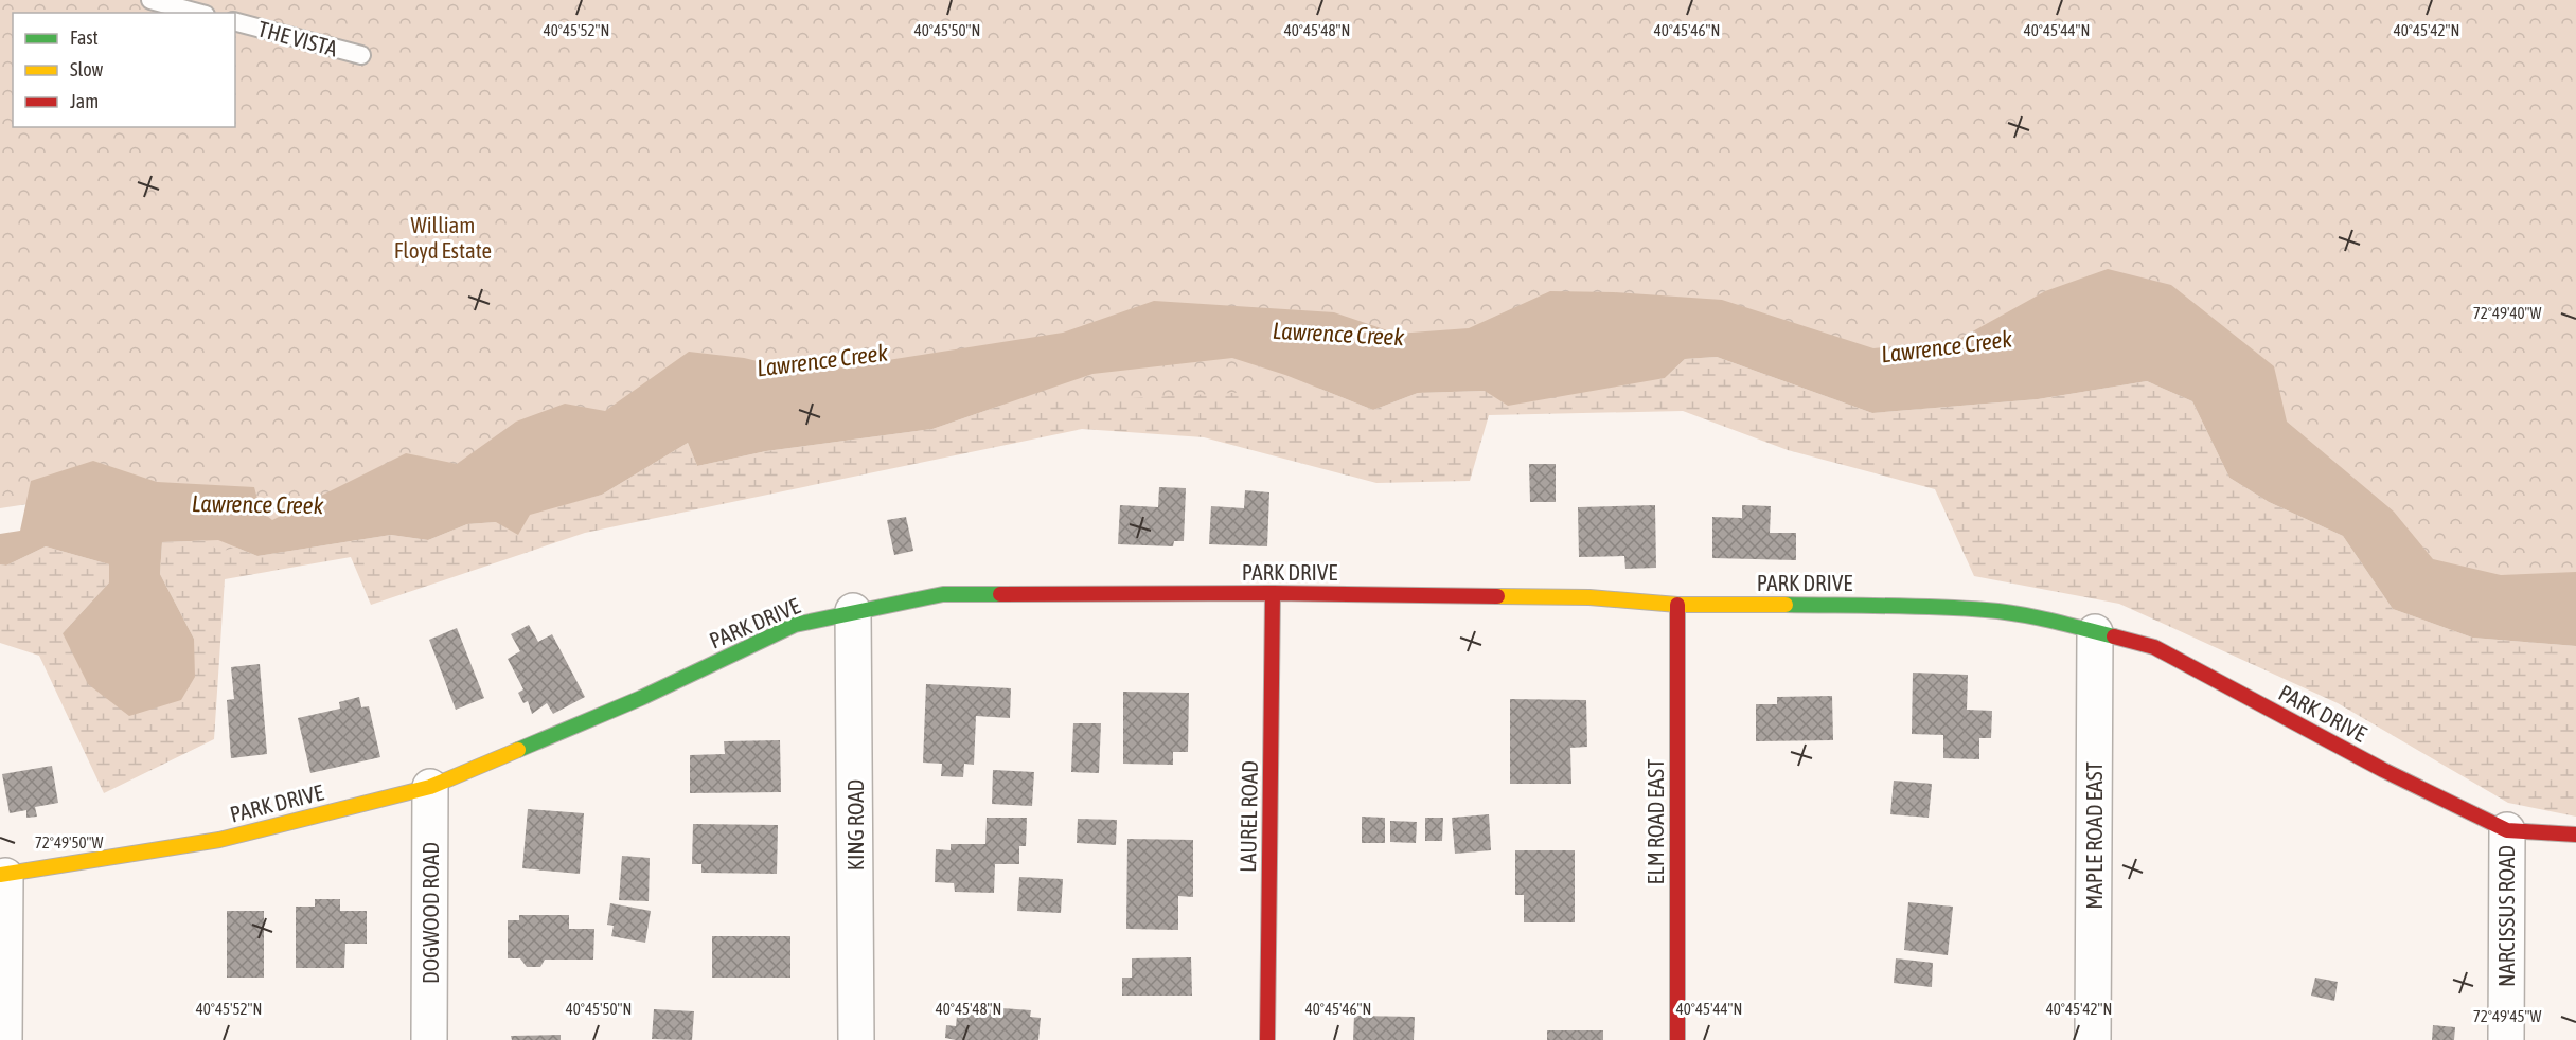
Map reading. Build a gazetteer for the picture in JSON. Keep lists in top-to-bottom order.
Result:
{
  "streets": {
    "street": [
      "PARK DRIVE",
      "LAUREL ROAD",
      "ELM ROAD EAST",
      "KING ROAD",
      "MAPLE ROAD EAST",
      "DOGWOOD ROAD",
      "NARCISSUS ROAD"
    ],
    "lane": ["THE VISTA"]
  },
  "crossings": [
    ["PARK DRIVE", "LAUREL ROAD"],
    ["PARK DRIVE", "ELM ROAD EAST"],
    ["PARK DRIVE", "KING ROAD"],
    ["PARK DRIVE", "MAPLE ROAD EAST"],
    ["PARK DRIVE", "DOGWOOD ROAD"],
    ["PARK DRIVE", "NARCISSUS ROAD"]
  ],
  "water": ["Lawrence Creek"],
  "parks": ["William Floyd Estate"],
  "legend": ["Fast", "Slow", "Jam"],
  "coordinates": [
    "40°45'52\"N",
    "40°45'50\"N",
    "40°45'48\"N",
    "40°45'46\"N",
    "40°45'44\"N",
    "40°45'42\"N",
    "72°49'40\"W",
    "72°49'50\"W",
    "72°49'45\"W"
  ]
}
